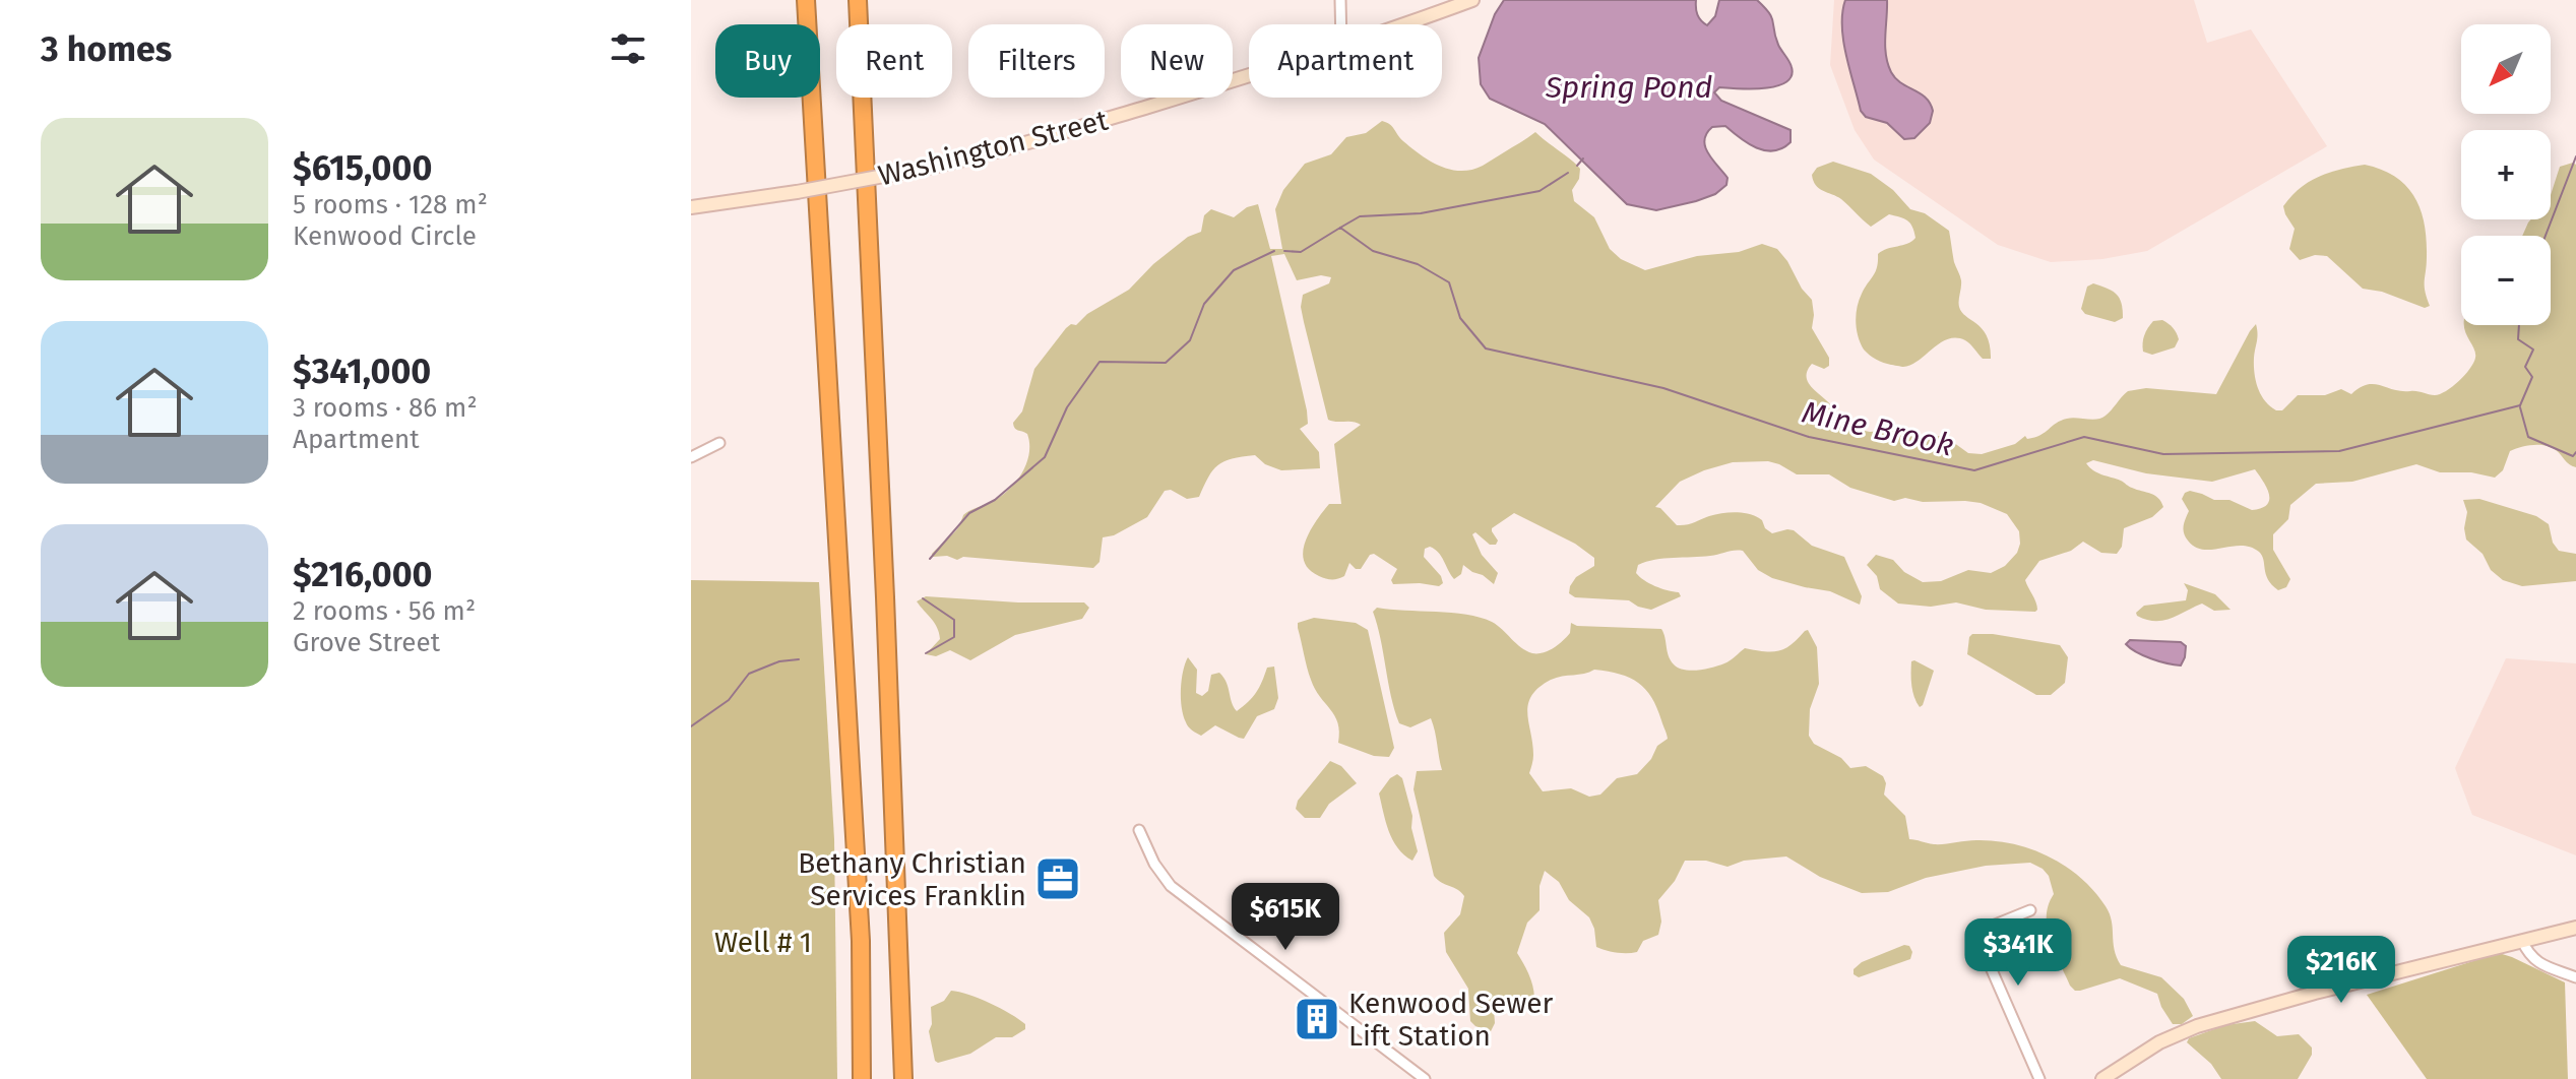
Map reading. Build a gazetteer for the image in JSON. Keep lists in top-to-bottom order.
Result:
{
  "streets": {
    "main road": ["Washington Street"]
  },
  "water": ["Spring Pond", "Mine Brook"],
  "parks": ["Well # 1"],
  "places": {
    "office": ["Bethany Christian Services Franklin"],
    "building": ["Kenwood Sewer Lift Station"]
  },
  "north": "bottom left",
  "page": {
    "heading": "3 homes",
    "map_buttons": ["+", "−"],
    "chip": [
      "Buy",
      "Rent",
      "Filters",
      "New",
      "Apartment"
    ],
    "list": [
      {
        "name": "$615,000",
        "note": "5 rooms · 128 m² · Kenwood Circle"
      },
      {
        "name": "$341,000",
        "note": "3 rooms · 86 m² · Apartment"
      },
      {
        "name": "$216,000",
        "note": "2 rooms · 56 m² · Grove Street"
      }
    ],
    "price": ["$615K", "$341K", "$216K"]
  }
}
